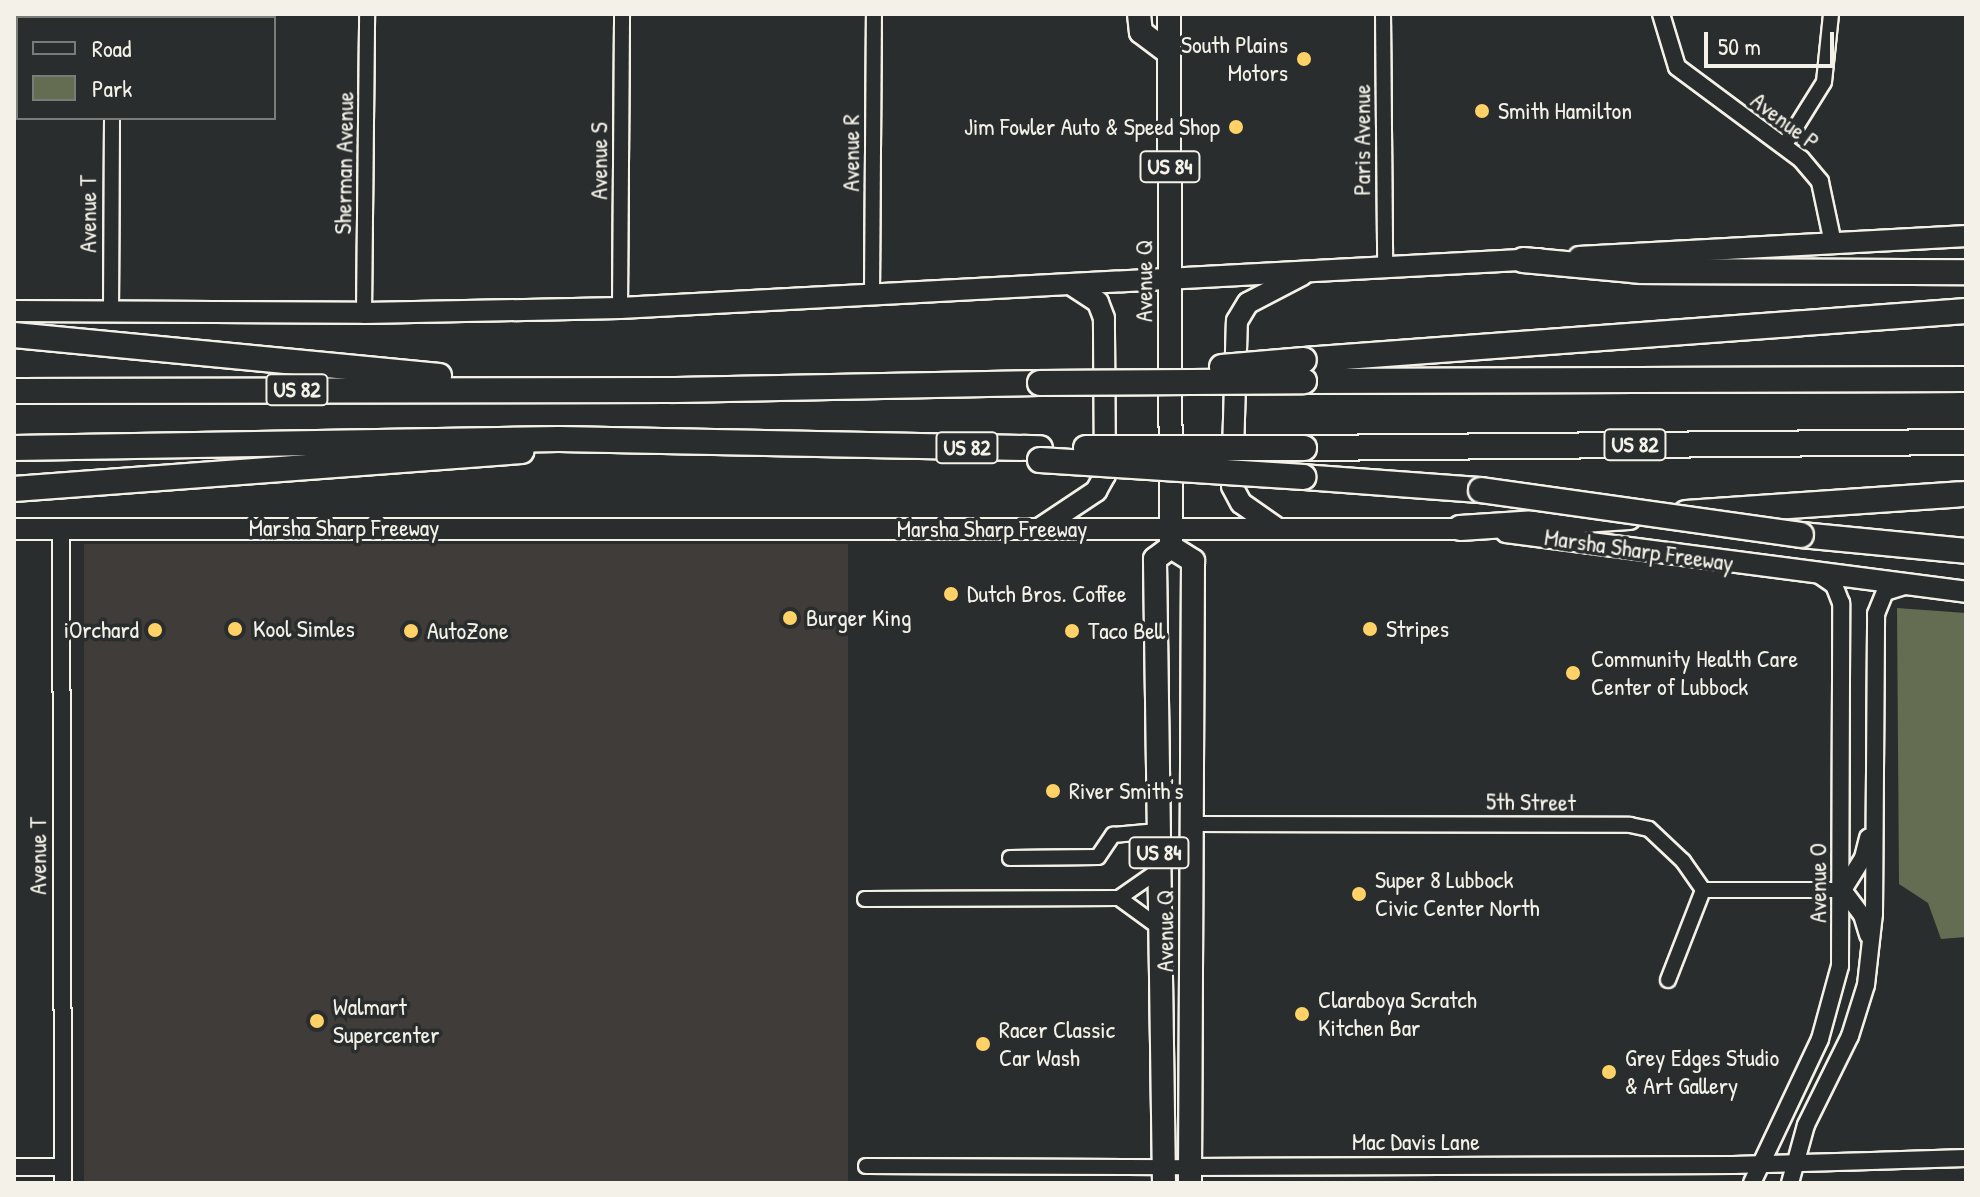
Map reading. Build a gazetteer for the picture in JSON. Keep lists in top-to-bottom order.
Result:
{
  "streets": {
    "highway": ["US 84", "Avenue Q", "US 82"],
    "main road": ["Marsha Sharp Freeway"],
    "street": [
      "Avenue P",
      "Paris Avenue",
      "Avenue R",
      "Avenue S",
      "Sherman Avenue",
      "Avenue T",
      "5th Street",
      "Avenue O",
      "Mac Davis Lane"
    ]
  },
  "crossings": [
    ["Avenue T", "Marsha Sharp Freeway"],
    ["Avenue Q", "Marsha Sharp Freeway"],
    ["Avenue Q", "5th Street"],
    ["Avenue Q", "Mac Davis Lane"],
    ["Marsha Sharp Freeway", "Avenue O"],
    ["Avenue O", "Mac Davis Lane"]
  ],
  "places": [
    "South Plains Motors",
    "Smith Hamilton",
    "Jim Fowler Auto & Speed Shop",
    "Dutch Bros. Coffee",
    "Burger King",
    "Kool Simles",
    "Stripes",
    "iOrchard",
    "AutoZone",
    "Taco Bell",
    "Community Health Care Center of Lubbock",
    "River Smith's",
    "Super 8 Lubbock Civic Center North",
    "Claraboya Scratch Kitchen Bar",
    "Walmart Supercenter",
    "Racer Classic Car Wash",
    "Grey Edges Studio & Art Gallery"
  ],
  "legend": ["Road", "Park"],
  "scale_bar": "50 m"
}
